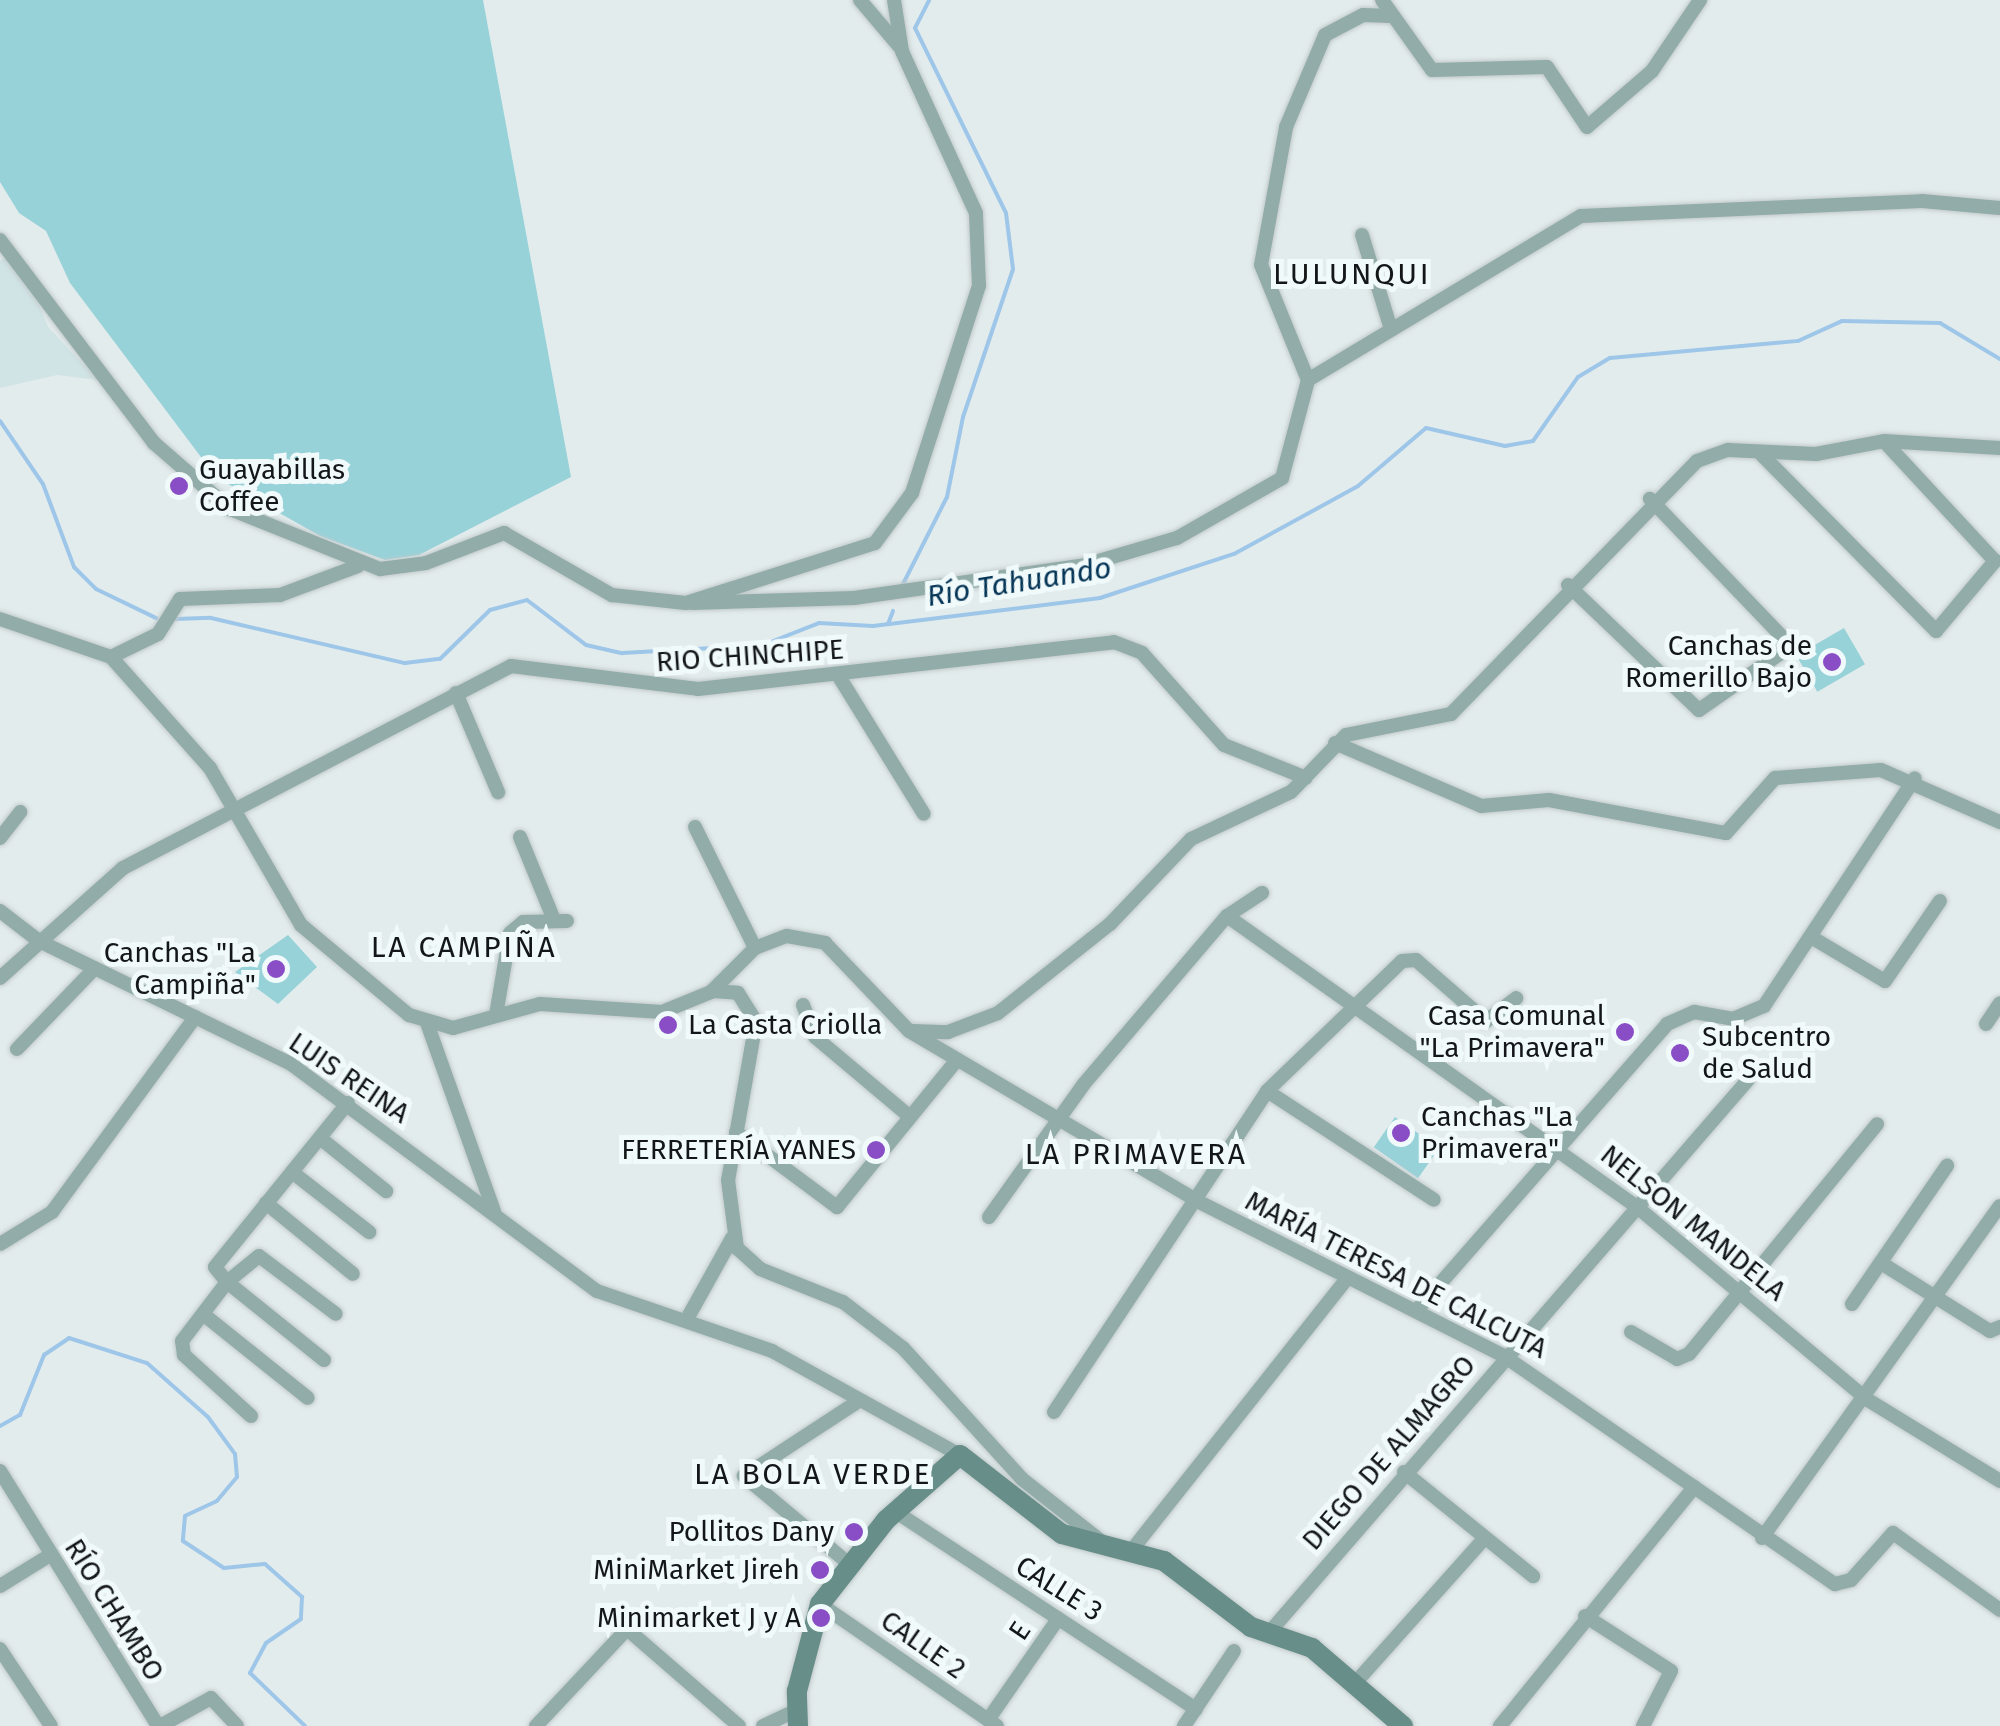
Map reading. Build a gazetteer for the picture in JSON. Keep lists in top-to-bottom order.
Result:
{
  "streets": {
    "street": [
      "RIO CHINCHIPE",
      "LUIS REINA",
      "NELSON MANDELA",
      "MARÍA TERESA DE CALCUTA",
      "DIEGO DE ALMAGRO",
      "CALLE 3",
      "RÍO CHAMBO",
      "E",
      "CALLE 2"
    ]
  },
  "crossings": [
    ["RIO CHINCHIPE", "LUIS REINA"],
    ["NELSON MANDELA", "DIEGO DE ALMAGRO"],
    ["MARÍA TERESA DE CALCUTA", "DIEGO DE ALMAGRO"],
    ["CALLE 3", "E"],
    ["E", "CALLE 2"]
  ],
  "districts": [
    "LULUNQUI",
    "LA CAMPIÑA",
    "LA PRIMAVERA",
    "LA BOLA VERDE"
  ],
  "water": ["Río Tahuando"],
  "places": [
    "Guayabillas Coffee",
    "Canchas de Romerillo Bajo",
    "Canchas \"La Campiña\"",
    "La Casta Criolla",
    "Casa Comunal \"La Primavera\"",
    "Subcentro de Salud",
    "Canchas \"La Primavera\"",
    "FERRETERÍA YANES",
    "Pollitos Dany",
    "MiniMarket Jireh",
    "Minimarket J y A"
  ]
}
